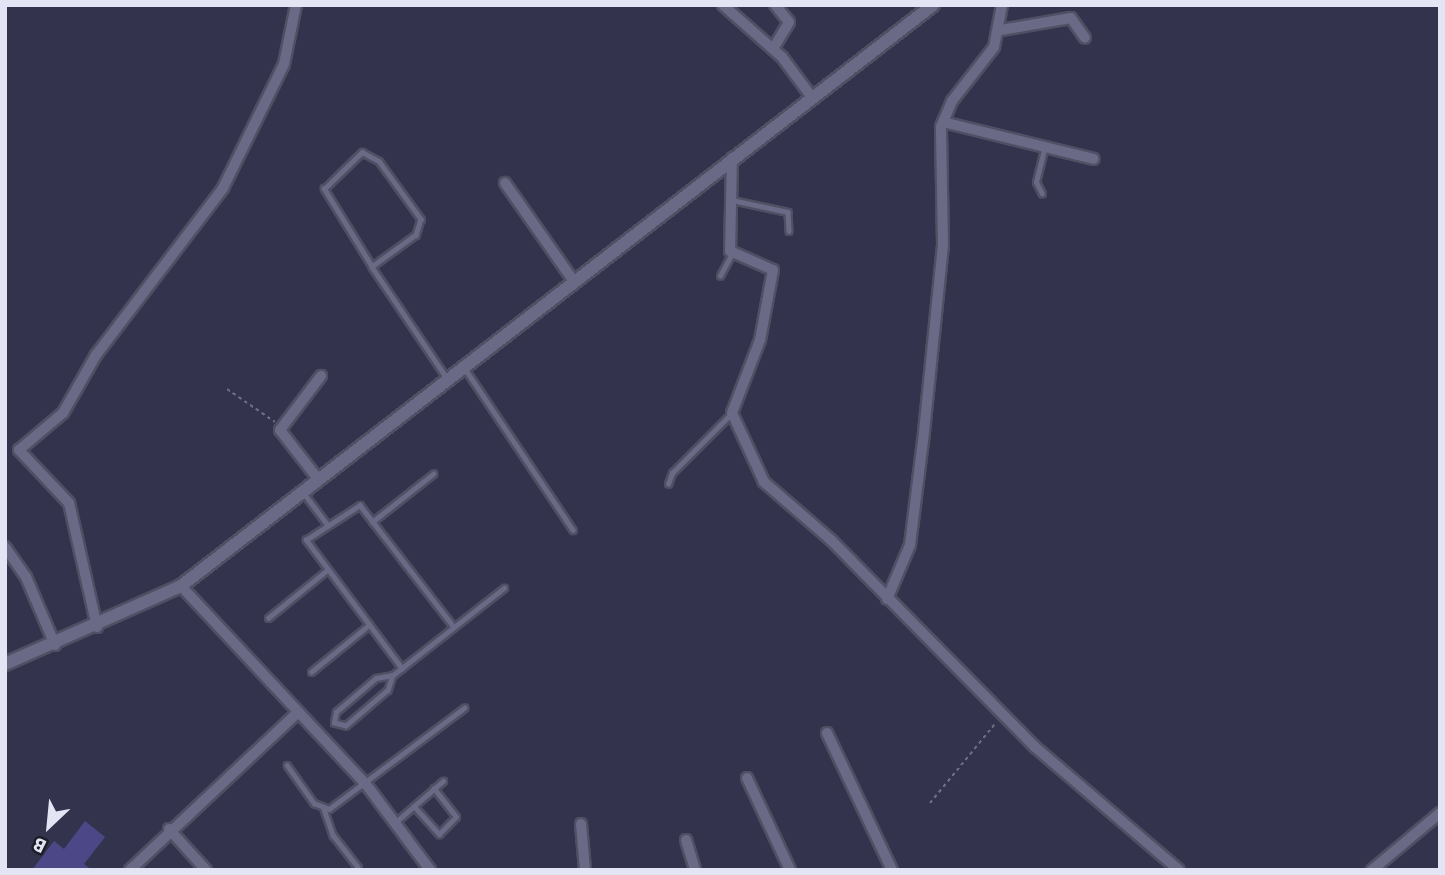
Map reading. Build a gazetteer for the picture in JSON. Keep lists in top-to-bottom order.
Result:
{
  "north": "bottom left"
}
